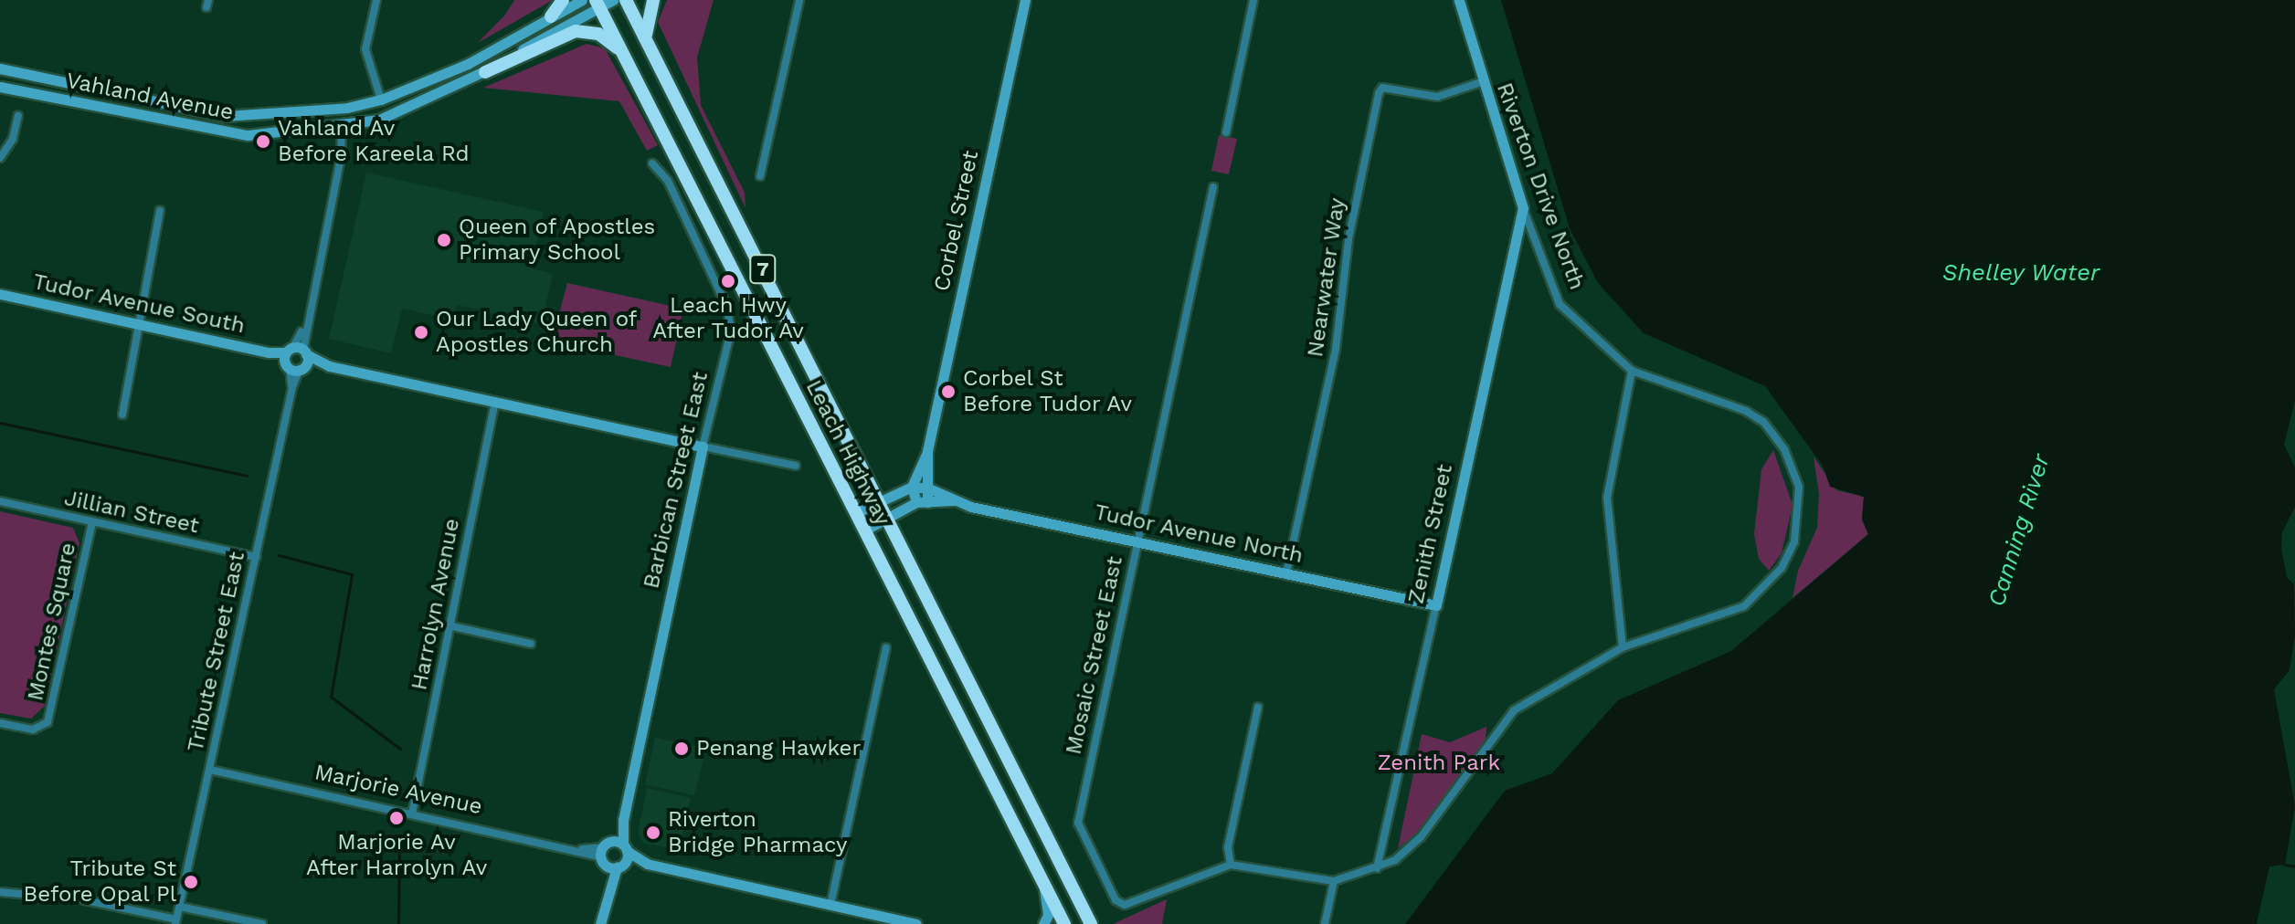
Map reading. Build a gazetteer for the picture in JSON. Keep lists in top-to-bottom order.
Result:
{
  "streets": {
    "highway": ["7", "Leach Highway"],
    "street": [
      "Vahland Avenue",
      "Riverton Drive North",
      "Corbel Street",
      "Nearwater Way",
      "Tudor Avenue South",
      "Barbican Street East",
      "Jillian Street",
      "Tudor Avenue North",
      "Zenith Street",
      "Harrolyn Avenue",
      "Montes Square",
      "Tribute Street East",
      "Mosaic Street East",
      "Marjorie Avenue"
    ]
  },
  "crossings": [
    ["Vahland Avenue", "Leach Highway"],
    ["Vahland Avenue", "Tribute Street East"],
    ["Riverton Drive North", "Nearwater Way"],
    ["Riverton Drive North", "Zenith Street"],
    ["Corbel Street", "Tudor Avenue North"],
    ["Nearwater Way", "Tudor Avenue North"],
    ["Tudor Avenue South", "Barbican Street East"],
    ["Tudor Avenue South", "Harrolyn Avenue"],
    ["Tudor Avenue South", "Tribute Street East"],
    ["Leach Highway", "Tudor Avenue North"],
    ["Barbican Street East", "Marjorie Avenue"],
    ["Jillian Street", "Montes Square"],
    ["Jillian Street", "Tribute Street East"],
    ["Tudor Avenue North", "Zenith Street"],
    ["Tudor Avenue North", "Mosaic Street East"],
    ["Harrolyn Avenue", "Marjorie Avenue"],
    ["Tribute Street East", "Marjorie Avenue"]
  ],
  "water": ["Shelley Water", "Canning River"],
  "parks": ["Zenith Park"],
  "places": [
    "Vahland Av Before Kareela Rd",
    "Queen of Apostles Primary School",
    "Leach Hwy After Tudor Av",
    "Our Lady Queen of Apostles Church",
    "Corbel St Before Tudor Av",
    "Penang Hawker",
    "Marjorie Av After Harrolyn Av",
    "Riverton Bridge Pharmacy",
    "Tribute St Before Opal Pl"
  ]
}
